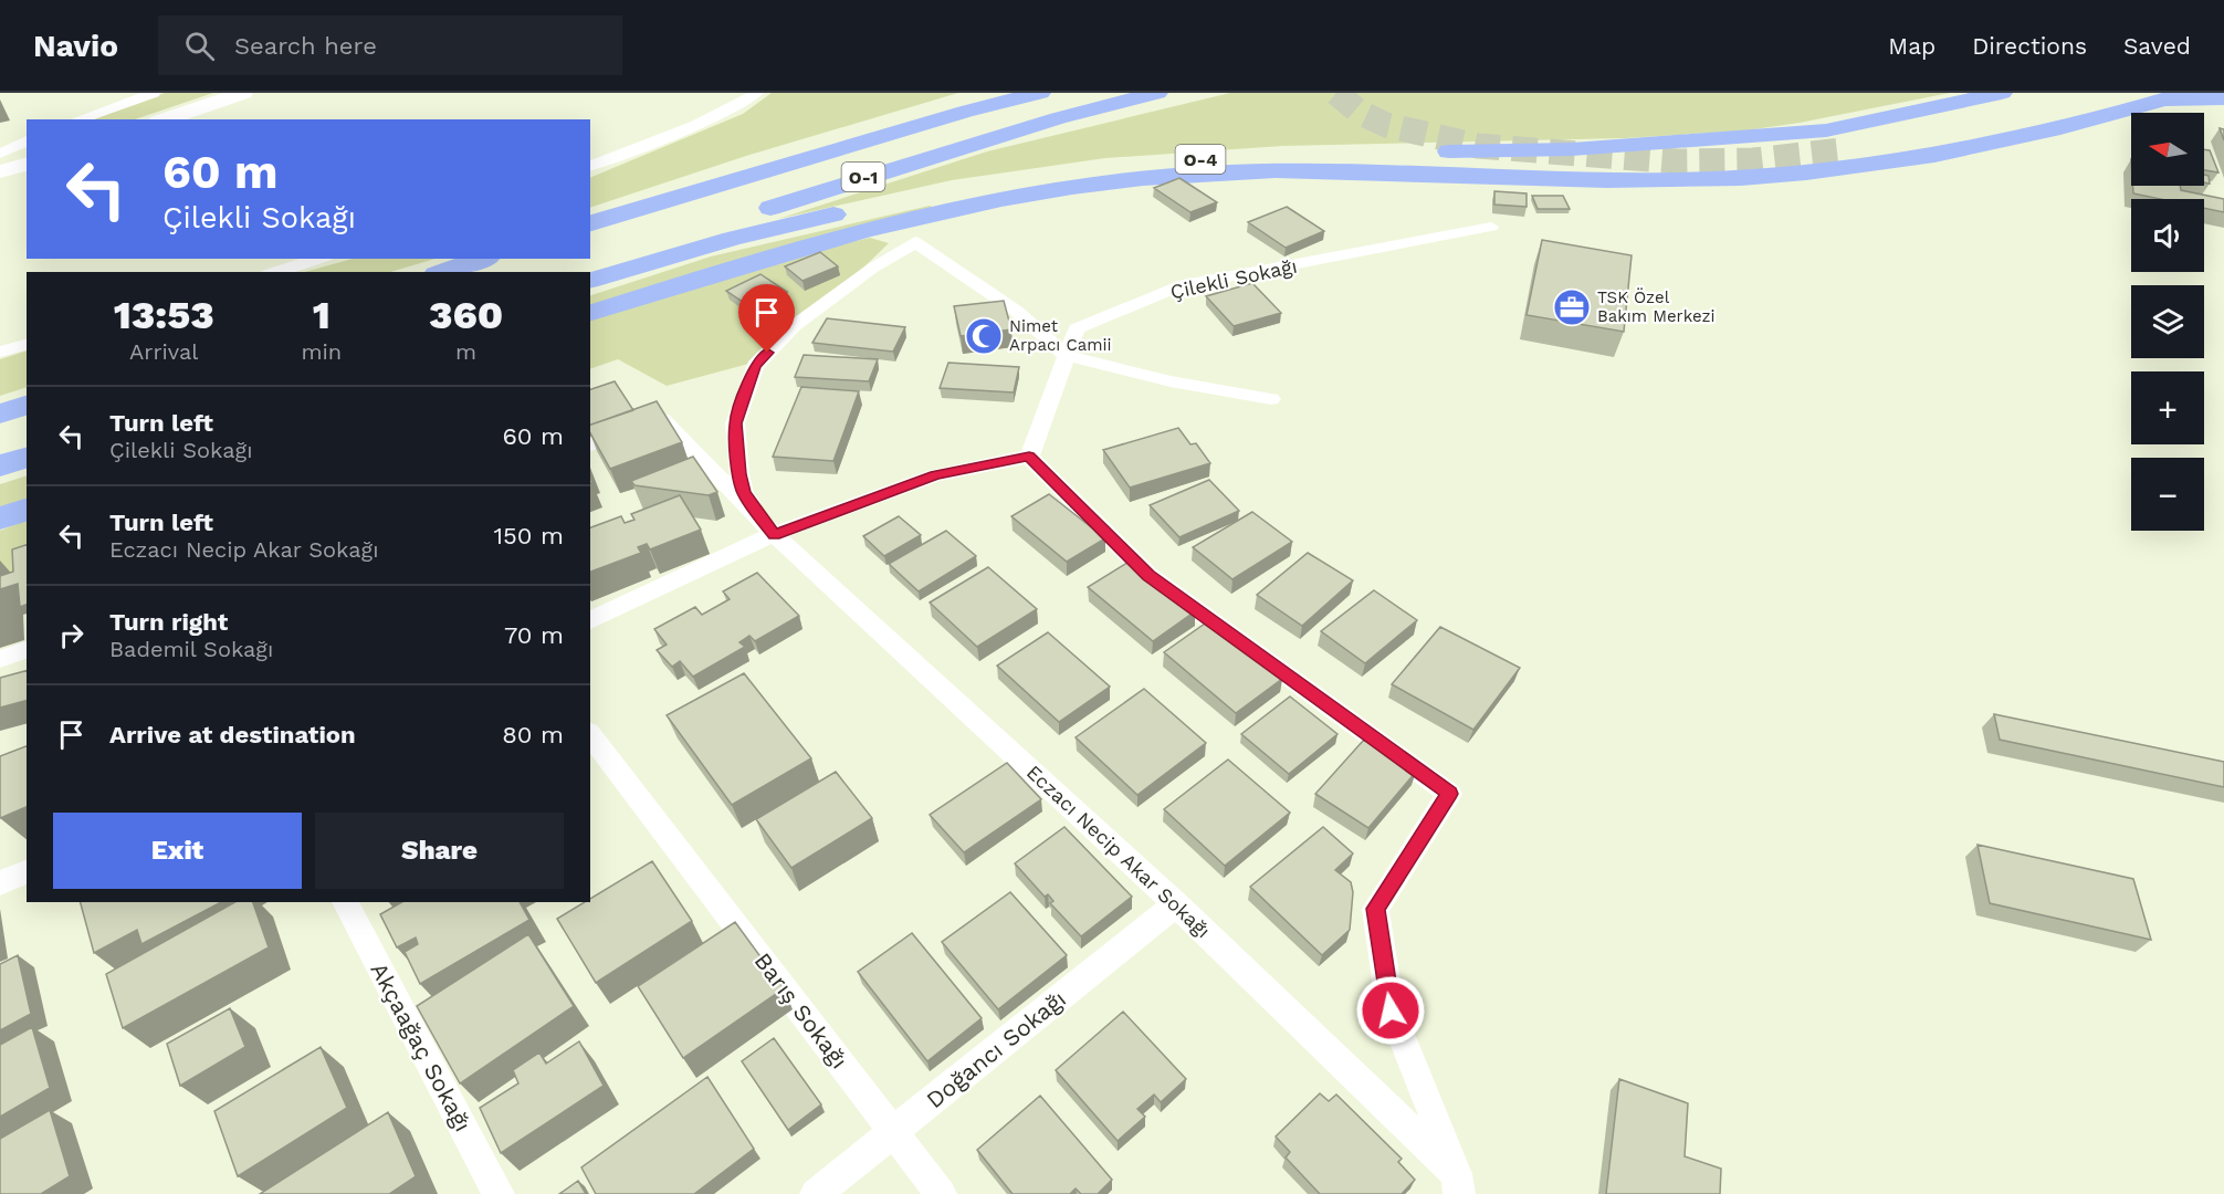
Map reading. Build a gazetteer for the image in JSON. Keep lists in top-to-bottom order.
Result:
{
  "streets": {
    "highway": ["O-4", "O-1"],
    "street": [
      "Çilekli Sokağı",
      "Eczacı Necip Akar Sokağı",
      "Barış Sokağı",
      "Akçaağaç Sokağı",
      "Doğancı Sokağı"
    ]
  },
  "crossings": [
    ["Eczacı Necip Akar Sokağı", "Doğancı Sokağı"],
    ["Barış Sokağı", "Doğancı Sokağı"]
  ],
  "places": {
    "office": ["TSK Özel Bakım Merkezi"],
    "mosque": ["Nimet Arpacı Camii"]
  },
  "north": "left",
  "page": {
    "header": "Navio",
    "search": "Search here",
    "nav": ["Map", "Directions", "Saved"],
    "map_buttons": ["+", "−"],
    "turn": ["60 m", "Çilekli Sokağı"],
    "eta": [
      "13:53",
      "Arrival",
      "1",
      "min",
      "360",
      "m"
    ],
    "list": [
      {
        "name": "Turn left",
        "note": "Çilekli Sokağı",
        "value": "60 m"
      },
      {
        "name": "Turn left",
        "note": "Eczacı Necip Akar Sokağı",
        "value": "150 m"
      },
      {
        "name": "Turn right",
        "note": "Bademil Sokağı",
        "value": "70 m"
      },
      {
        "name": "Arrive at destination",
        "value": "80 m"
      }
    ],
    "buttons": ["Exit", "Share"]
  }
}
